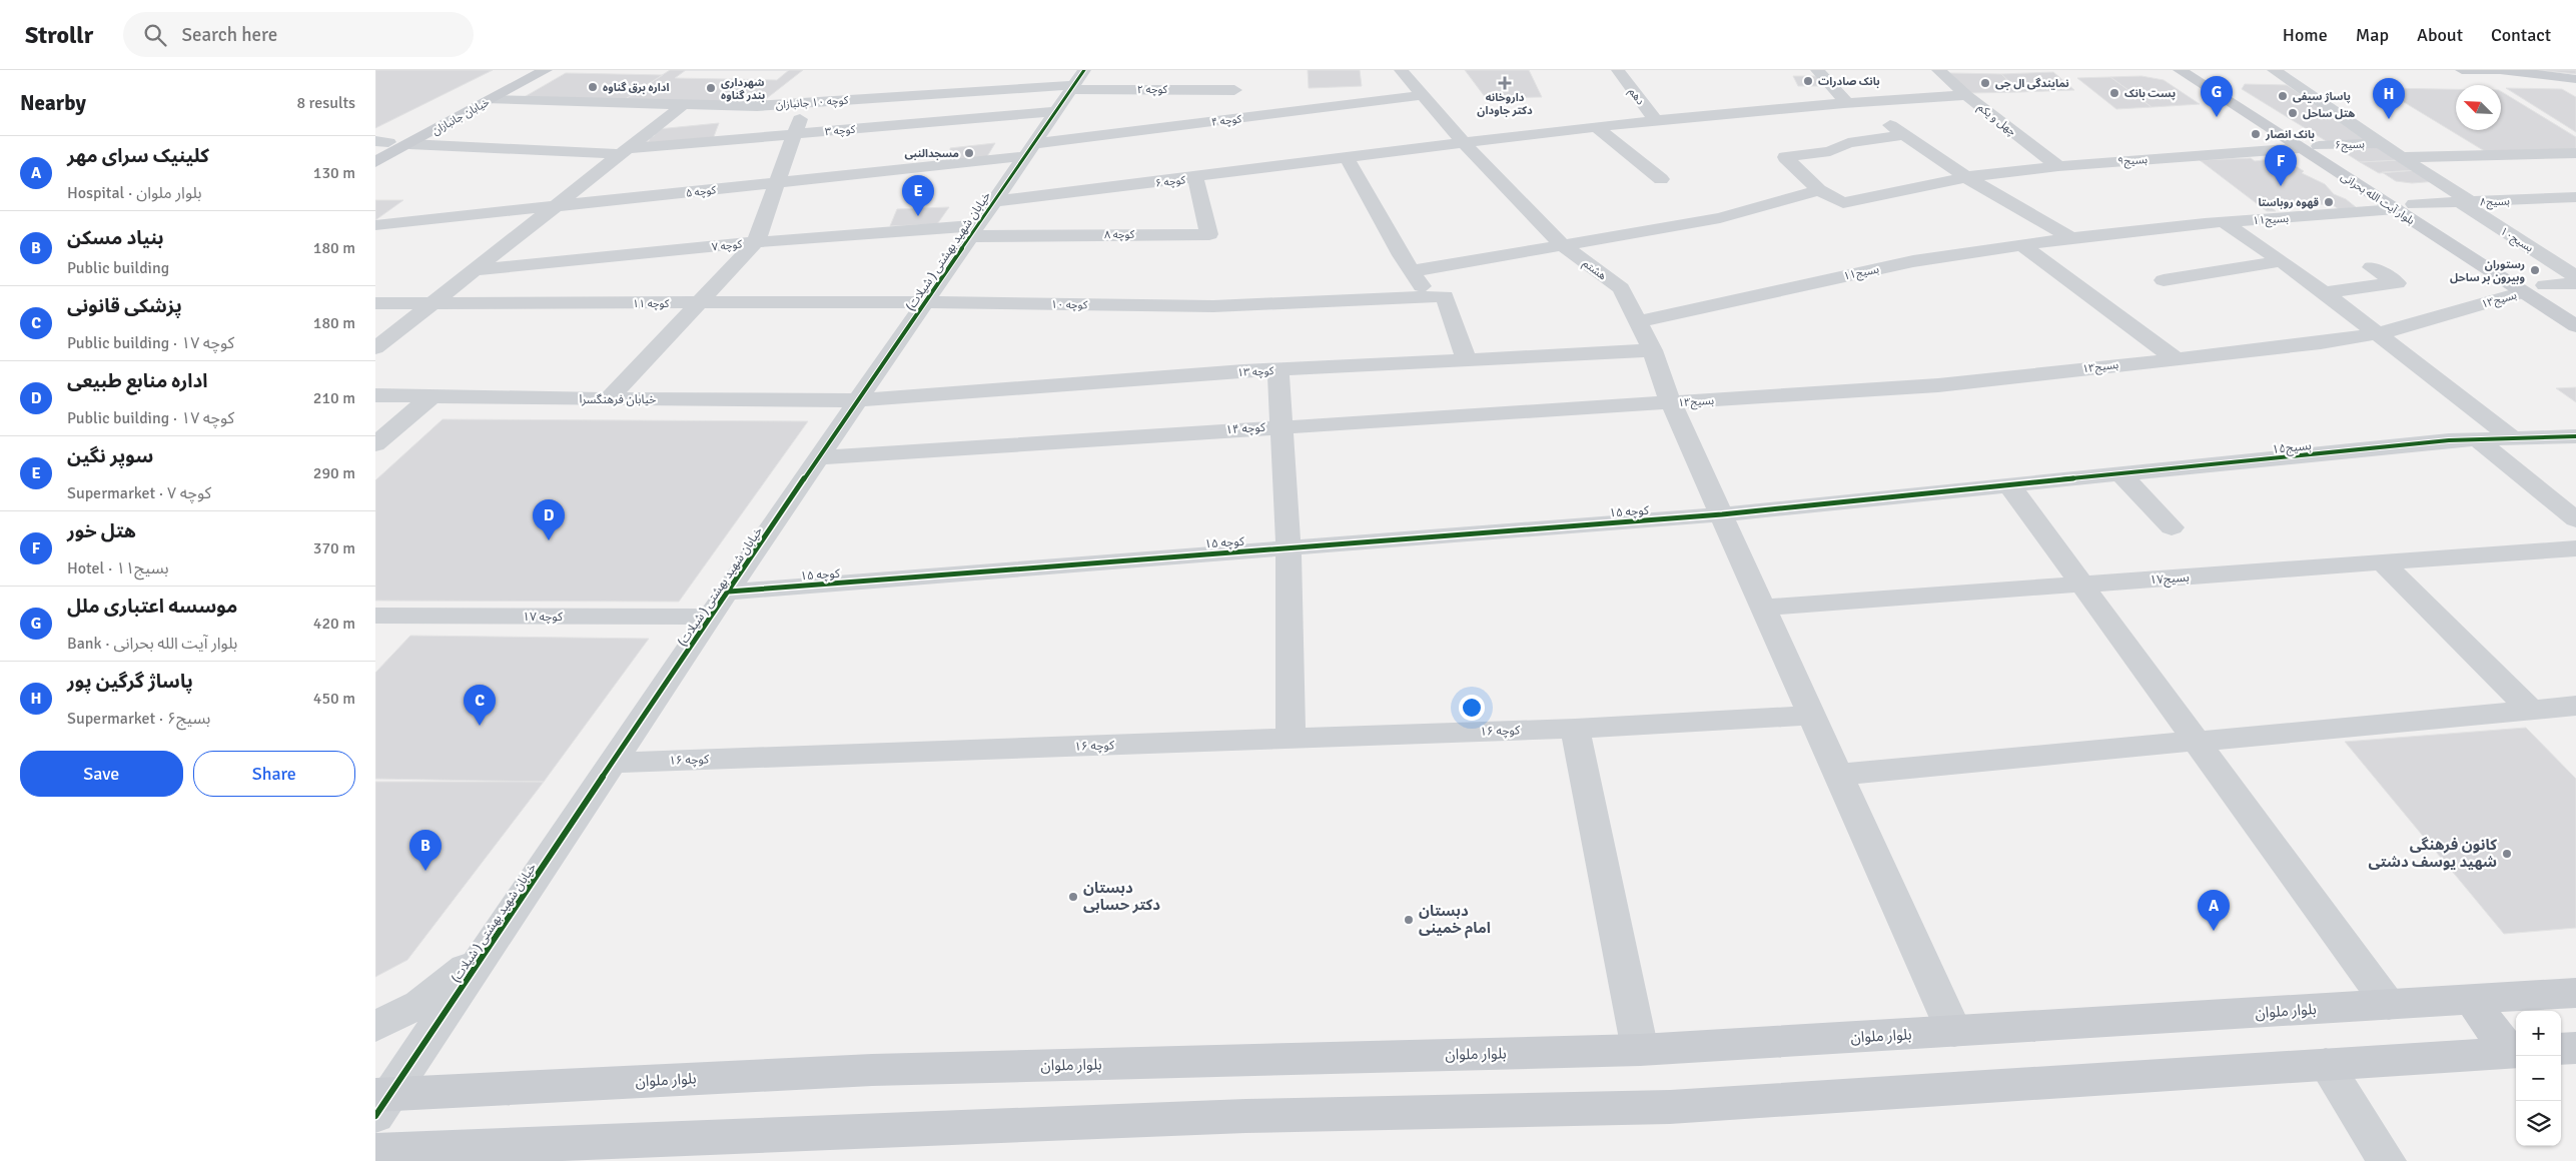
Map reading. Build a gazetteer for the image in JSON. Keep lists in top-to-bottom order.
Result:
{
  "streets": {
    "main road": ["خیابان جانبازان", "بلوار آیت الله بحرانی", "بلوار ملوان"],
    "street": [
      "کوچه ۲",
      "دهم",
      "کوچه ۱۰ جانبازان",
      "چهل و یکم",
      "کوچه ۴",
      "کوچه ۳",
      "بسیج۶",
      "بسیج۹",
      "کوچه ۶",
      "کوچه ۵",
      "بسیج۸",
      "بسیج۱۱",
      "کوچه ۸",
      "بسیج۱۰",
      "کوچه ۷",
      "خیابان شهید بهشتی ( شیلات)",
      "هشتم",
      "بسیج۱۳",
      "کوچه ۱۱",
      "کوچه ۱۰",
      "کوچه ۱۳",
      "خیابان فرهنگسرا",
      "کوچه ۱۴",
      "بسیج۱۵",
      "کوچه ۱۵",
      "بسیج۱۷",
      "کوچه ۱۷",
      "کوچه ۱۶"
    ]
  },
  "crossings": [
    ["کوچه ۲", "کوچه ۱۰ جانبازان"],
    ["کوچه ۲", "خیابان شهید بهشتی ( شیلات)"],
    ["دهم", "کوچه ۶"],
    ["کوچه ۱۰ جانبازان", "خیابان جانبازان"],
    ["کوچه ۱۰ جانبازان", "خیابان شهید بهشتی ( شیلات)"],
    ["خیابان جانبازان", "کوچه ۳"],
    ["چهل و یکم", "بسیج۹"],
    ["چهل و یکم", "کوچه ۶"],
    ["کوچه ۴", "کوچه ۵"],
    ["کوچه ۴", "خیابان شهید بهشتی ( شیلات)"],
    ["کوچه ۴", "هشتم"],
    ["کوچه ۳", "خیابان شهید بهشتی ( شیلات)"],
    ["بسیج۶", "بلوار آیت الله بحرانی"],
    ["بسیج۶", "بسیج۱۰"],
    ["بسیج۹", "بلوار آیت الله بحرانی"],
    ["کوچه ۶", "کوچه ۸"],
    ["کوچه ۶", "خیابان شهید بهشتی ( شیلات)"],
    ["کوچه ۶", "هشتم"],
    ["کوچه ۵", "خیابان شهید بهشتی ( شیلات)"],
    ["بلوار آیت الله بحرانی", "بسیج۸"],
    ["بلوار آیت الله بحرانی", "بسیج۱۱"],
    ["بلوار آیت الله بحرانی", "بسیج۱۳"],
    ["بسیج۸", "بسیج۱۰"],
    ["بسیج۱۱", "هشتم"],
    ["کوچه ۸", "کوچه ۷"],
    ["کوچه ۸", "خیابان شهید بهشتی ( شیلات)"],
    ["کوچه ۷", "خیابان شهید بهشتی ( شیلات)"],
    ["خیابان شهید بهشتی ( شیلات)", "کوچه ۱۱"],
    ["خیابان شهید بهشتی ( شیلات)", "کوچه ۱۰"],
    ["خیابان شهید بهشتی ( شیلات)", "کوچه ۱۳"],
    ["خیابان شهید بهشتی ( شیلات)", "خیابان فرهنگسرا"],
    ["خیابان شهید بهشتی ( شیلات)", "کوچه ۱۴"],
    ["خیابان شهید بهشتی ( شیلات)", "کوچه ۱۵"],
    ["خیابان شهید بهشتی ( شیلات)", "کوچه ۱۷"],
    ["خیابان شهید بهشتی ( شیلات)", "کوچه ۱۶"],
    ["خیابان شهید بهشتی ( شیلات)", "بلوار ملوان"],
    ["هشتم", "بسیج۱۳"],
    ["هشتم", "کوچه ۱۳"],
    ["هشتم", "کوچه ۱۴"],
    ["هشتم", "کوچه ۱۵"],
    ["هشتم", "بسیج۱۷"],
    ["هشتم", "کوچه ۱۶"],
    ["هشتم", "بلوار ملوان"],
    ["بسیج۱۳", "کوچه ۱۴"],
    ["کوچه ۱۱", "کوچه ۱۰"],
    ["کوچه ۱۳", "خیابان فرهنگسرا"],
    ["بسیج۱۵", "کوچه ۱۵"]
  ],
  "places": {
    "other": [
      "بانک صادرات",
      "نمایندگی ال جی",
      "اداره برق گناوه",
      "شهرداری بندر گناوه",
      "پست بانک",
      "پاساژ سیفی",
      "هتل ساحل",
      "بانک انصار",
      "مسجدالنبی",
      "قهوه روباستا",
      "رستوران وبیرون بر ساحل",
      "کانون فرهنگی شهید یوسف دشتی",
      "دبستان دکتر حسابی",
      "دبستان امام خمینی"
    ],
    "health": ["داروخانه دکتر جاودان"]
  },
  "north": "top left",
  "page": {
    "header": "Strollr",
    "search": "Search here",
    "nav": [
      "Home",
      "Map",
      "About",
      "Contact"
    ],
    "heading": ["Nearby", "8 results"],
    "pins": [
      "G",
      "H",
      "F",
      "E",
      "D",
      "C",
      "B",
      "A"
    ],
    "list": [
      {
        "mark": "A",
        "name": "کلینیک سرای مهر",
        "note": "Hospital · بلوار ملوان",
        "value": "130 m"
      },
      {
        "mark": "B",
        "name": "بنیاد مسکن",
        "note": "Public building",
        "value": "180 m"
      },
      {
        "mark": "C",
        "name": "پزشکی قانونی",
        "note": "Public building · کوچه ۱۷",
        "value": "180 m"
      },
      {
        "mark": "D",
        "name": "اداره منابع طبیعی",
        "note": "Public building · کوچه ۱۷",
        "value": "210 m"
      },
      {
        "mark": "E",
        "name": "سوپر نگین",
        "note": "Supermarket · کوچه ۷",
        "value": "290 m"
      },
      {
        "mark": "F",
        "name": "هتل خور",
        "note": "Hotel · بسیج۱۱",
        "value": "370 m"
      },
      {
        "mark": "G",
        "name": "موسسه اعتباری ملل",
        "note": "Bank · بلوار آیت الله بحرانی",
        "value": "420 m"
      },
      {
        "mark": "H",
        "name": "پاساژ گرگین پور",
        "note": "Supermarket · بسیج۶",
        "value": "450 m"
      }
    ],
    "buttons": ["Save", "Share"],
    "map_buttons": ["+", "−"]
  }
}
